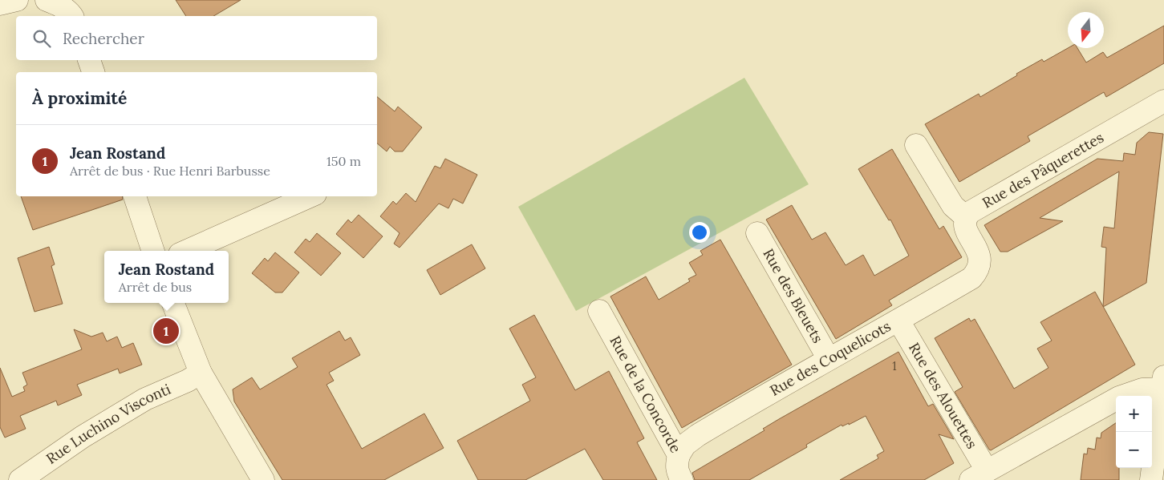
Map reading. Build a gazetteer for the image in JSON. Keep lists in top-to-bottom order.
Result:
{
  "streets": {
    "street": [
      "Rue des Pâquerettes",
      "Rue des Bleuets",
      "Rue des Coquelicots",
      "Rue de la Concorde",
      "Rue des Alouettes",
      "Rue Luchino Visconti"
    ]
  },
  "crossings": [
    ["Rue des Pâquerettes", "Rue des Coquelicots"],
    ["Rue des Bleuets", "Rue des Coquelicots"],
    ["Rue des Coquelicots", "Rue de la Concorde"],
    ["Rue des Coquelicots", "Rue des Alouettes"]
  ],
  "house_numbers": ["1"],
  "north": "bottom",
  "page": {
    "search": "Rechercher",
    "heading": "À proximité",
    "list": [
      {
        "mark": "1",
        "name": "Jean Rostand",
        "note": "Arrêt de bus · Rue Henri Barbusse",
        "value": "150 m"
      }
    ],
    "popup": ["Jean Rostand", "Arrêt de bus"],
    "pins": "1",
    "map_buttons": ["+", "−"]
  }
}
